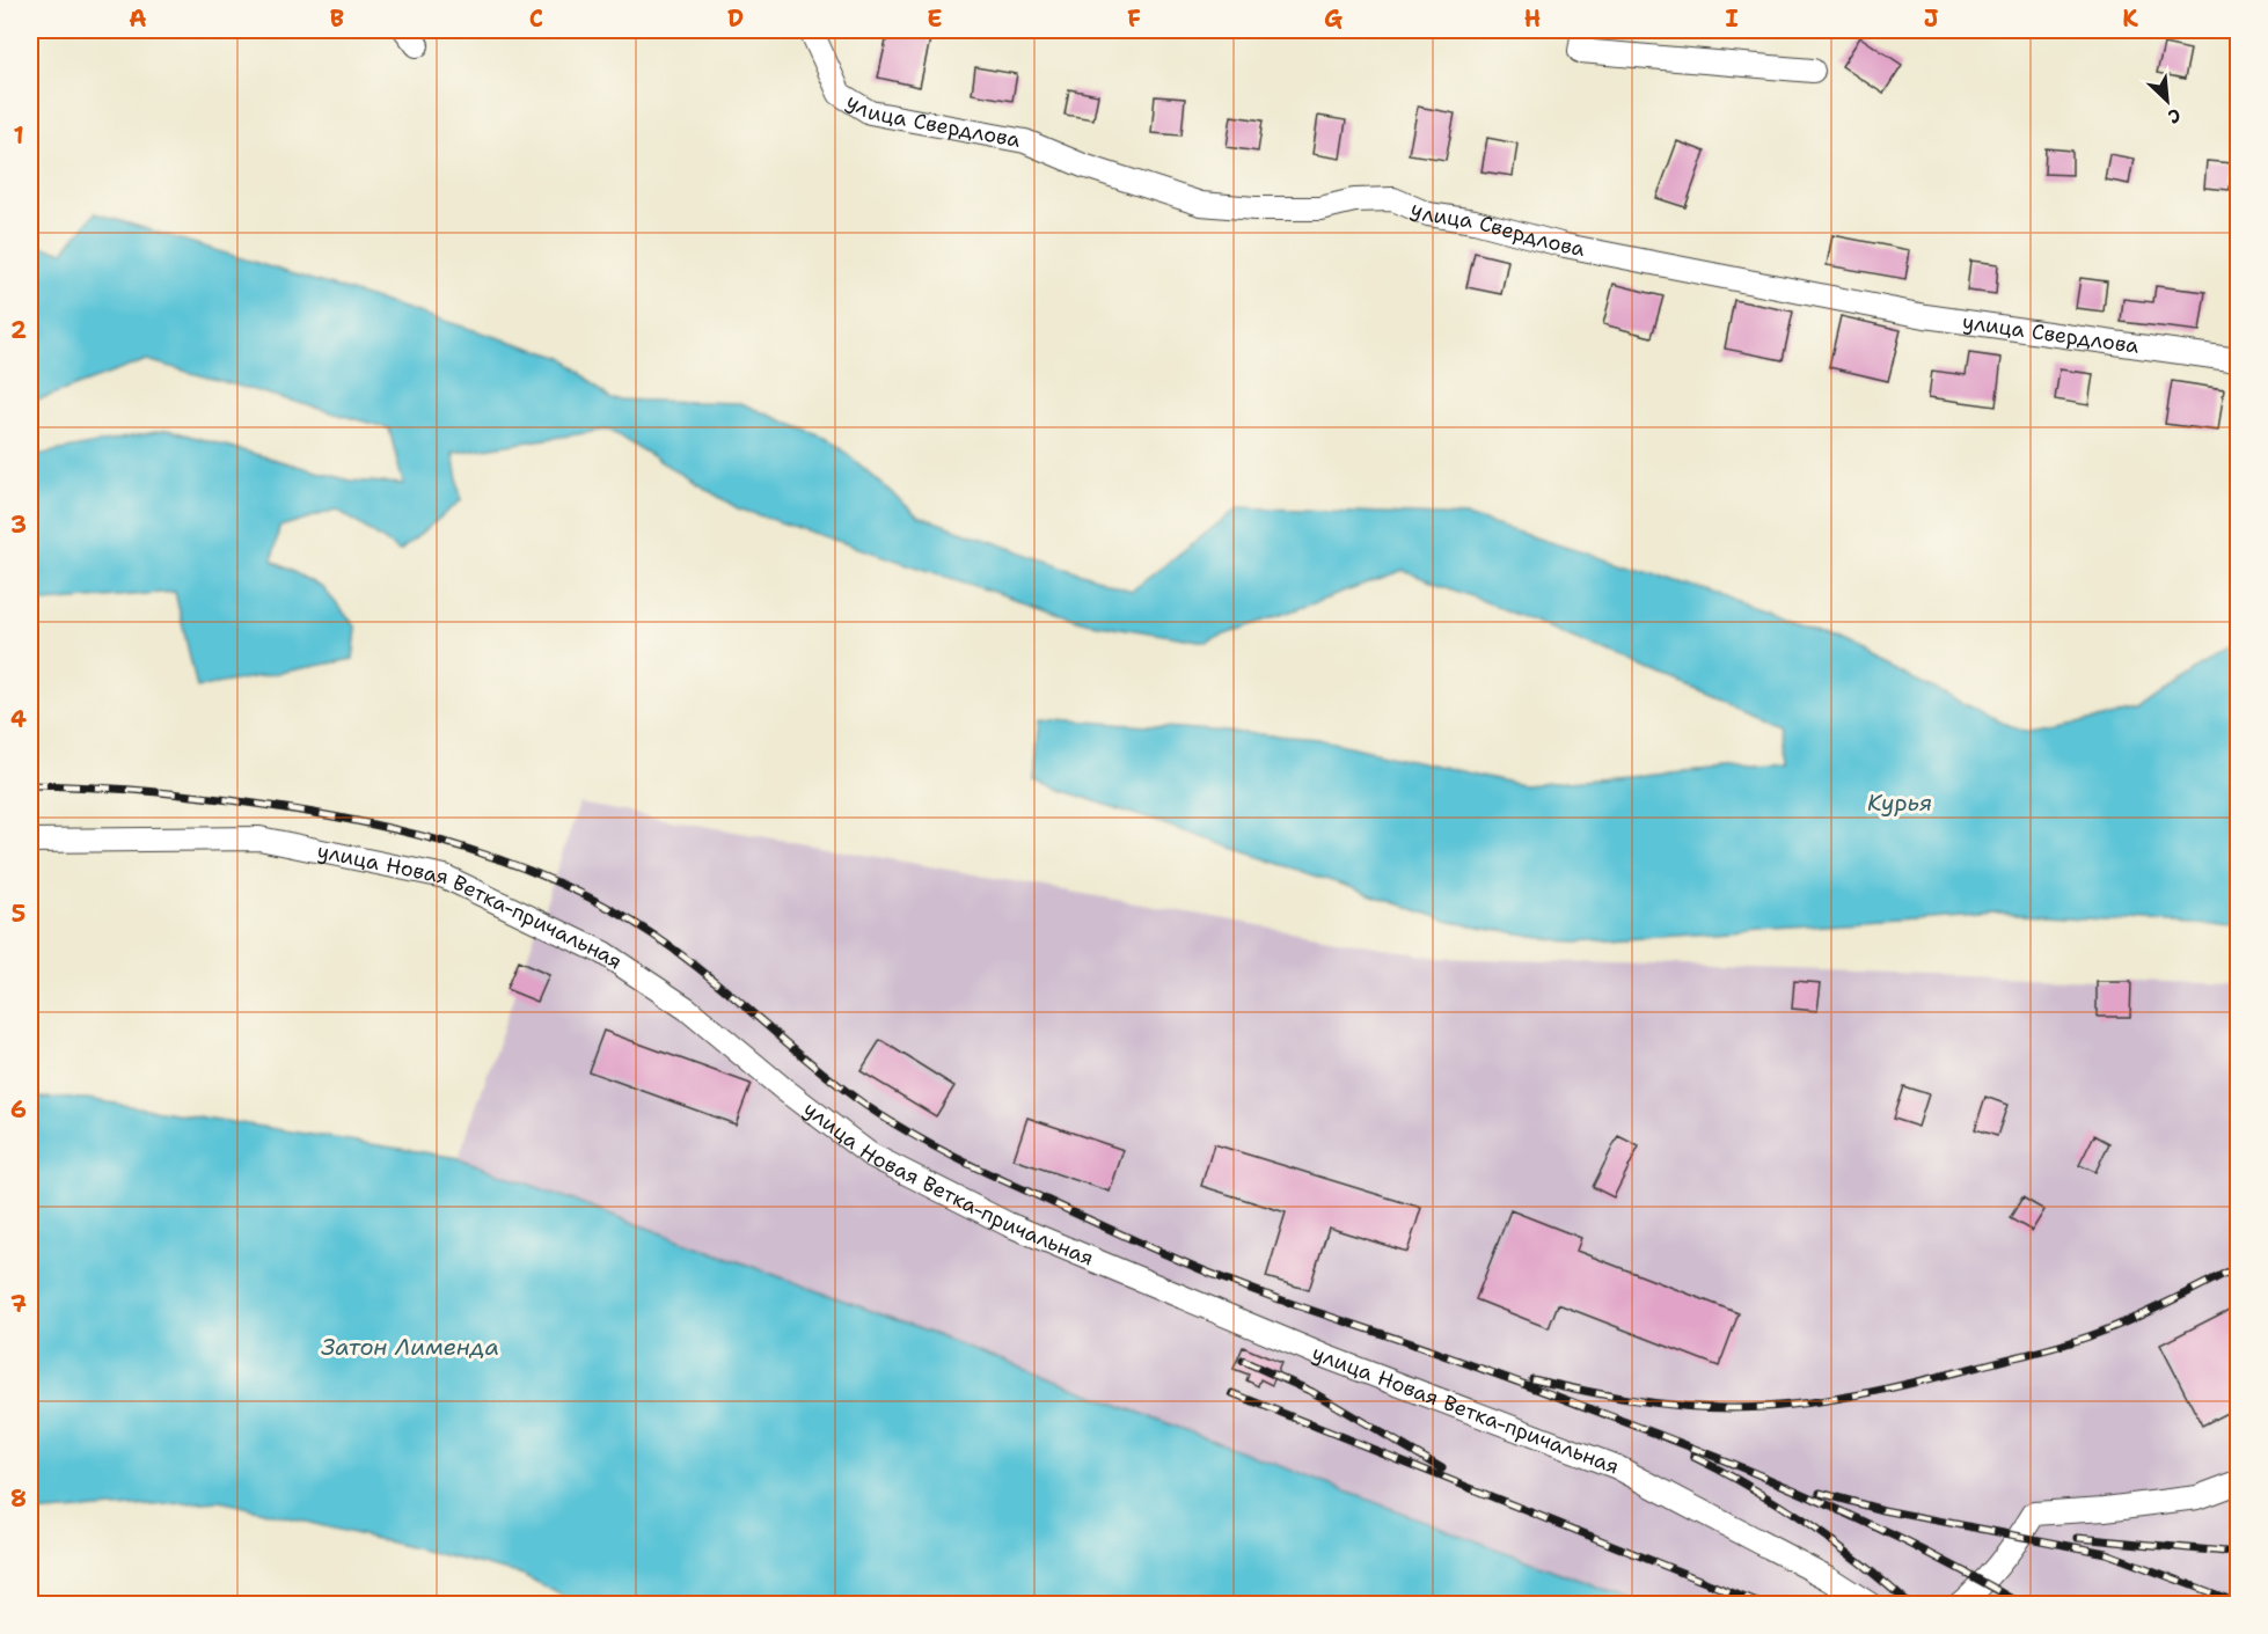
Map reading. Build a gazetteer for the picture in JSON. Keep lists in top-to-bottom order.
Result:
{
  "streets": {
    "street": ["улица Свердлова", "улица Новая Ветка-причальная"]
  },
  "water": ["Курья", "Затон Лименда"],
  "north": "bottom right",
  "grid": {
    "columns": [
      "A",
      "B",
      "C",
      "D",
      "E",
      "F",
      "G",
      "H",
      "I",
      "J",
      "K"
    ],
    "rows": [
      "1",
      "2",
      "3",
      "4",
      "5",
      "6",
      "7",
      "8"
    ]
  }
}
